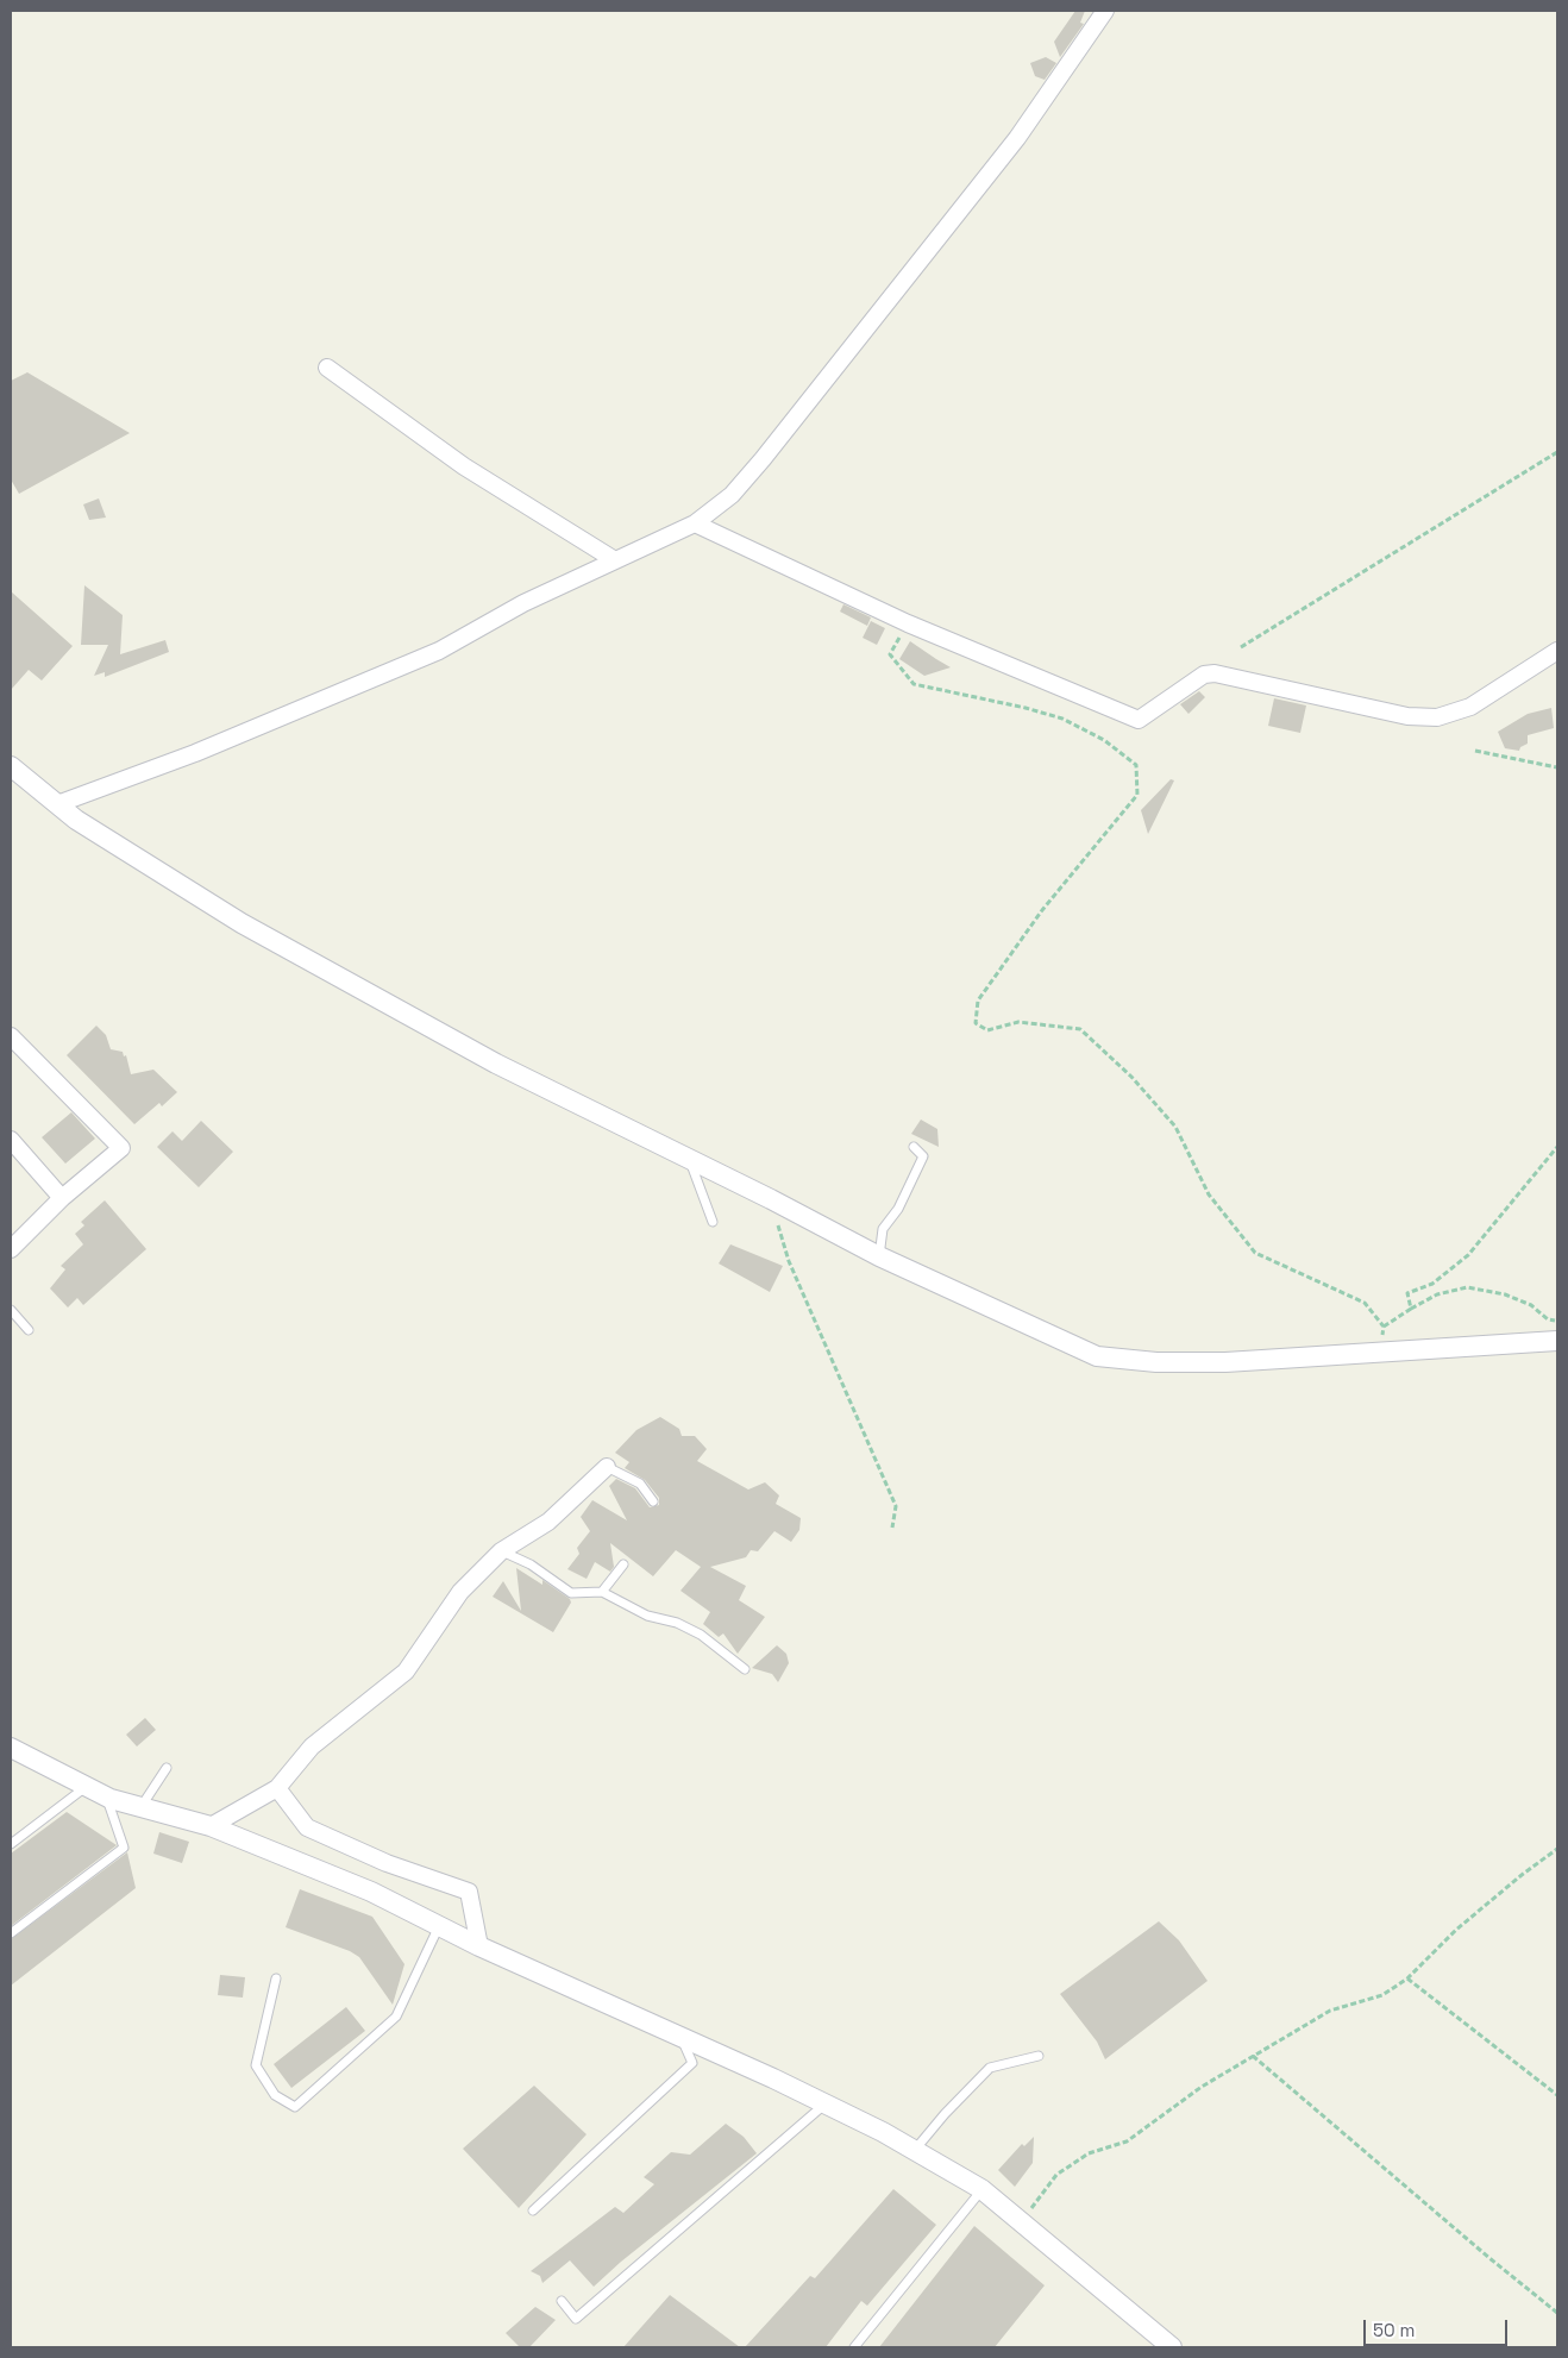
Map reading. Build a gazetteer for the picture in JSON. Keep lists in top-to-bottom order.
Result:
{
  "scale_bar": "50 m"
}
